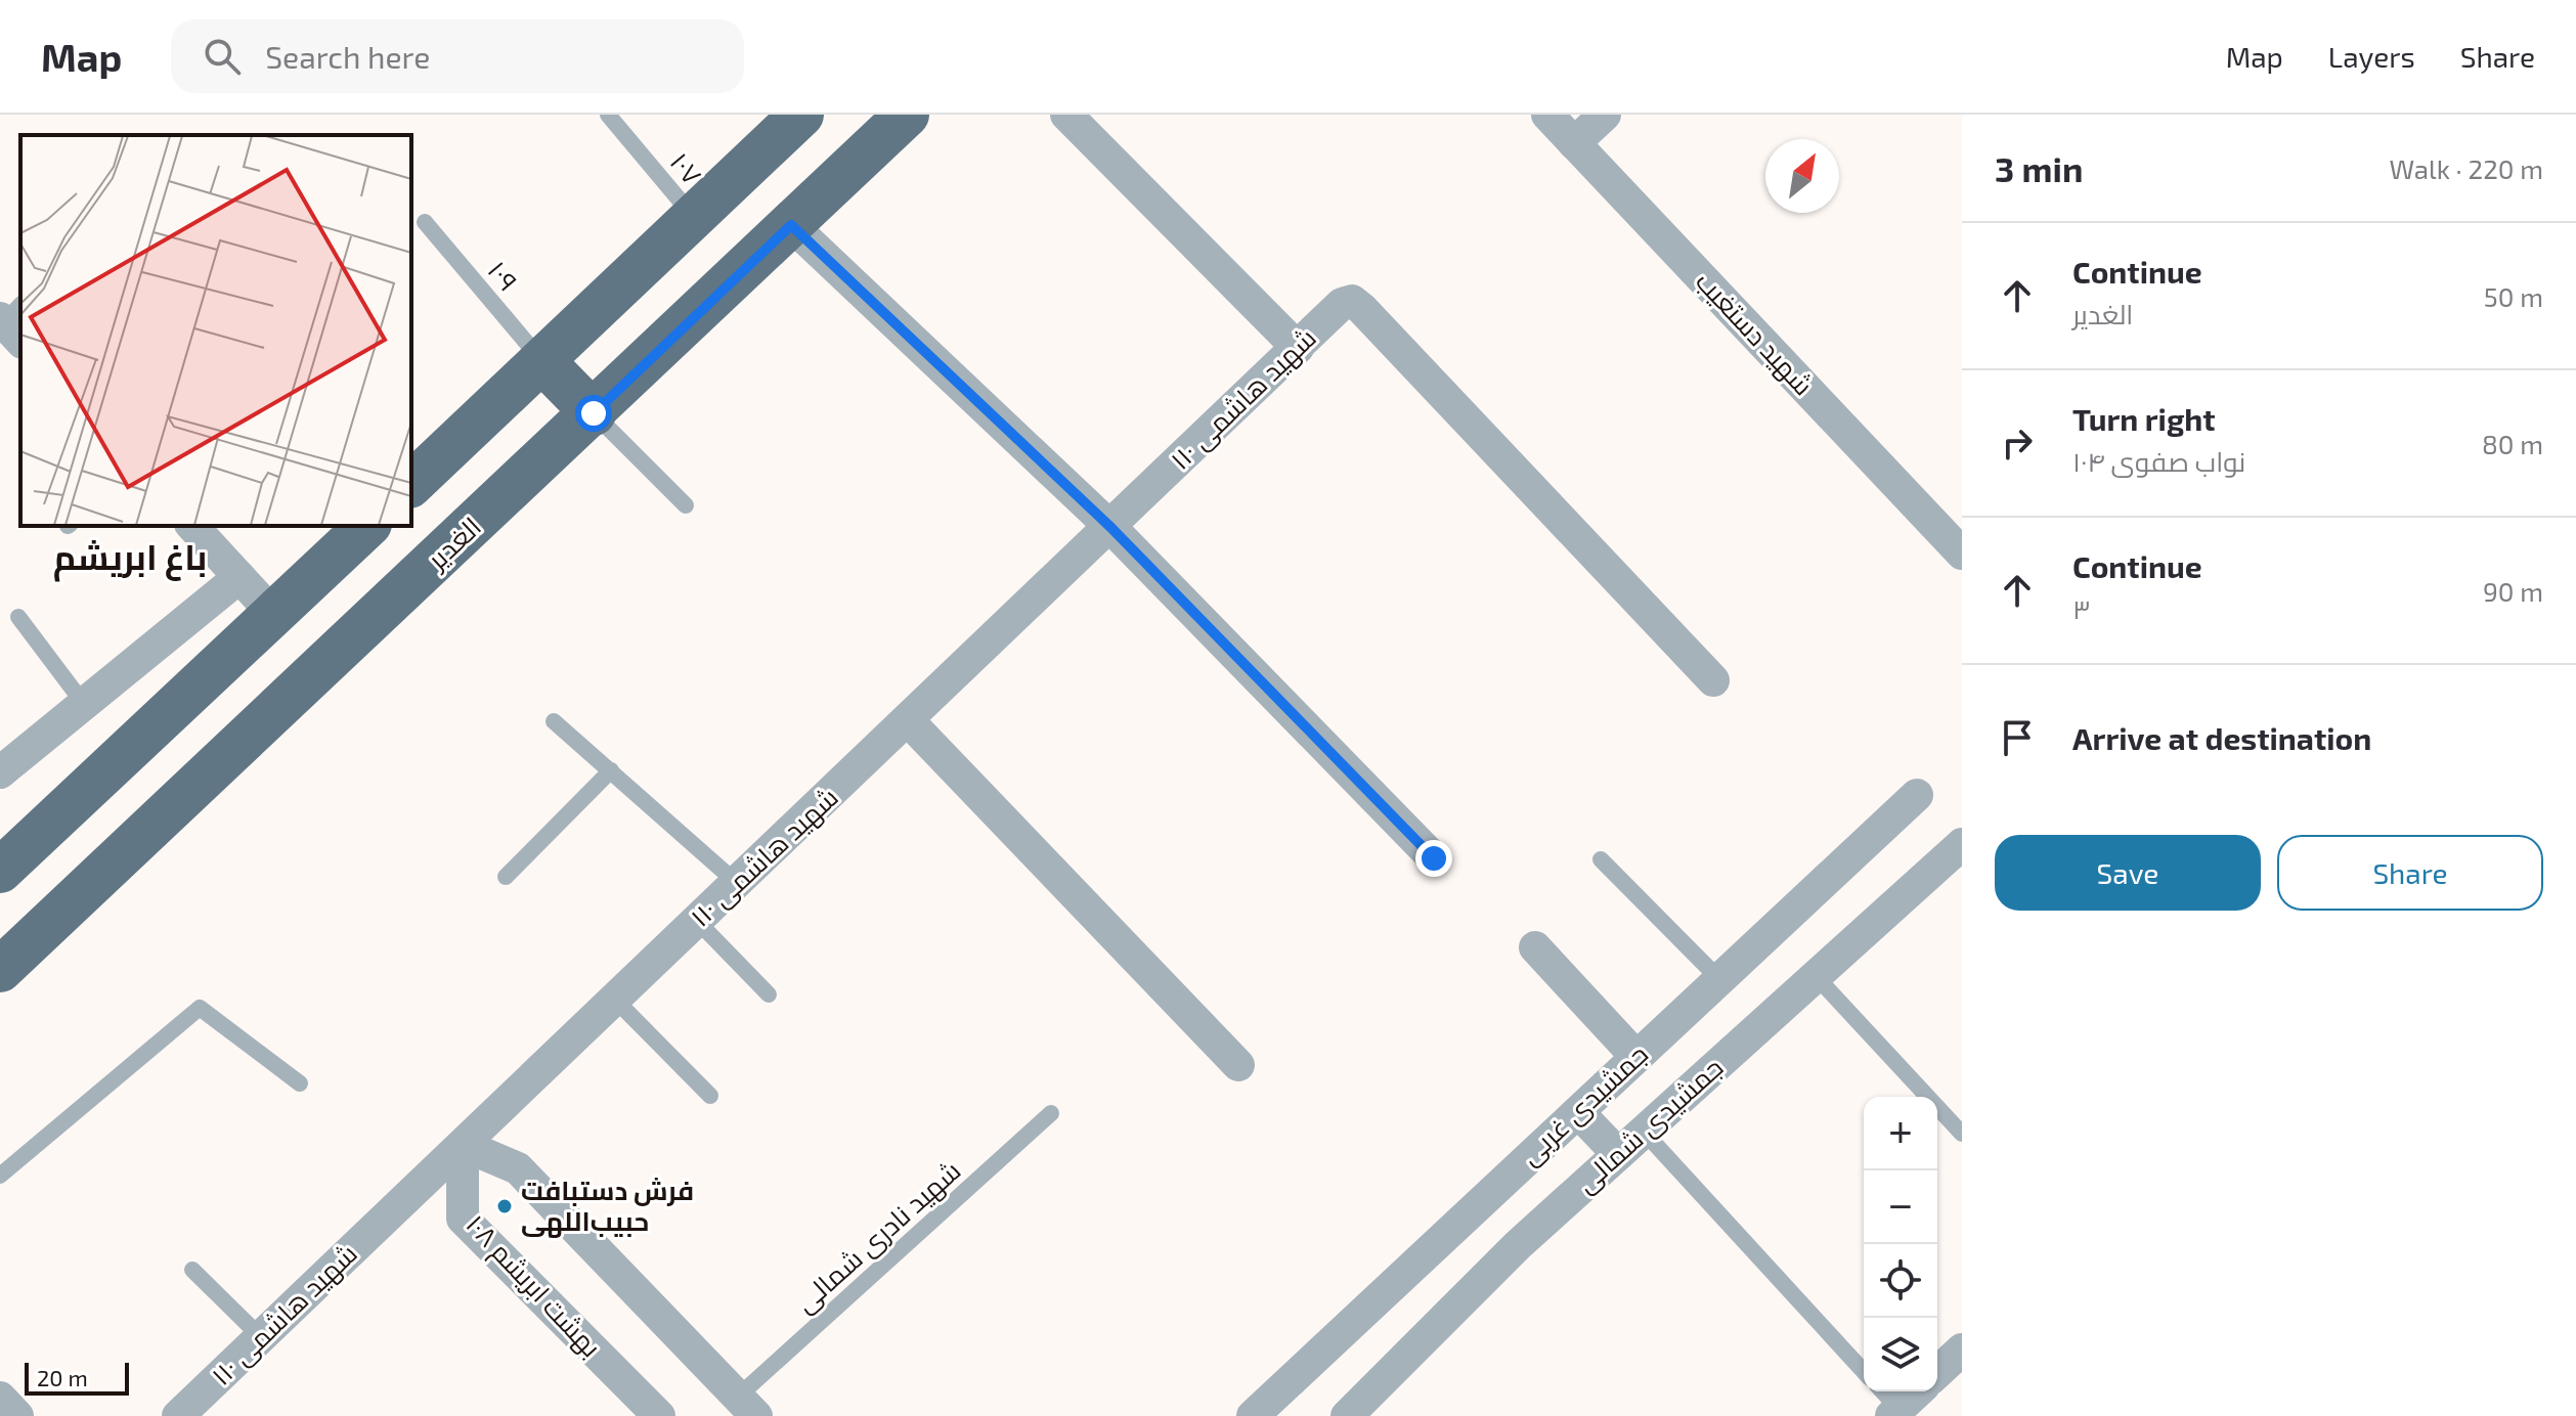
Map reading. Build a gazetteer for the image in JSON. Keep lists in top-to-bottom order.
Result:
{
  "streets": {
    "main road": ["الغدیر"],
    "street": [
      "شهید دستغیب",
      "شهید هاشمی ۱۱۰",
      "جمشیدی غربی",
      "جمشیدی شمالی",
      "بهشت ابریشم ۱۰۸"
    ],
    "lane": ["۱۰۷", "۱۰۹", "شهید نادری شمالی"]
  },
  "crossings": [
    ["شهید هاشمی ۱۱۰", "بهشت ابریشم ۱۰۸"]
  ],
  "districts": ["باغ ابریشم"],
  "places": ["فرش دستبافت حبیب‌اللهی"],
  "scale_bar": "20 m",
  "north": "top right",
  "page": {
    "header": "Map",
    "search": "Search here",
    "nav": ["Map", "Layers", "Share"],
    "heading": ["3 min", "Walk · 220 m"],
    "list": [
      ["Continue", "الغدیر", "50 m"],
      ["Turn right", "نواب صفوی ۱۰۴", "80 m"],
      ["Continue", "۳", "90 m"],
      "Arrive at destination"
    ],
    "buttons": ["Save", "Share"],
    "map_buttons": ["+", "−"],
    "scale": "20 m"
  }
}
